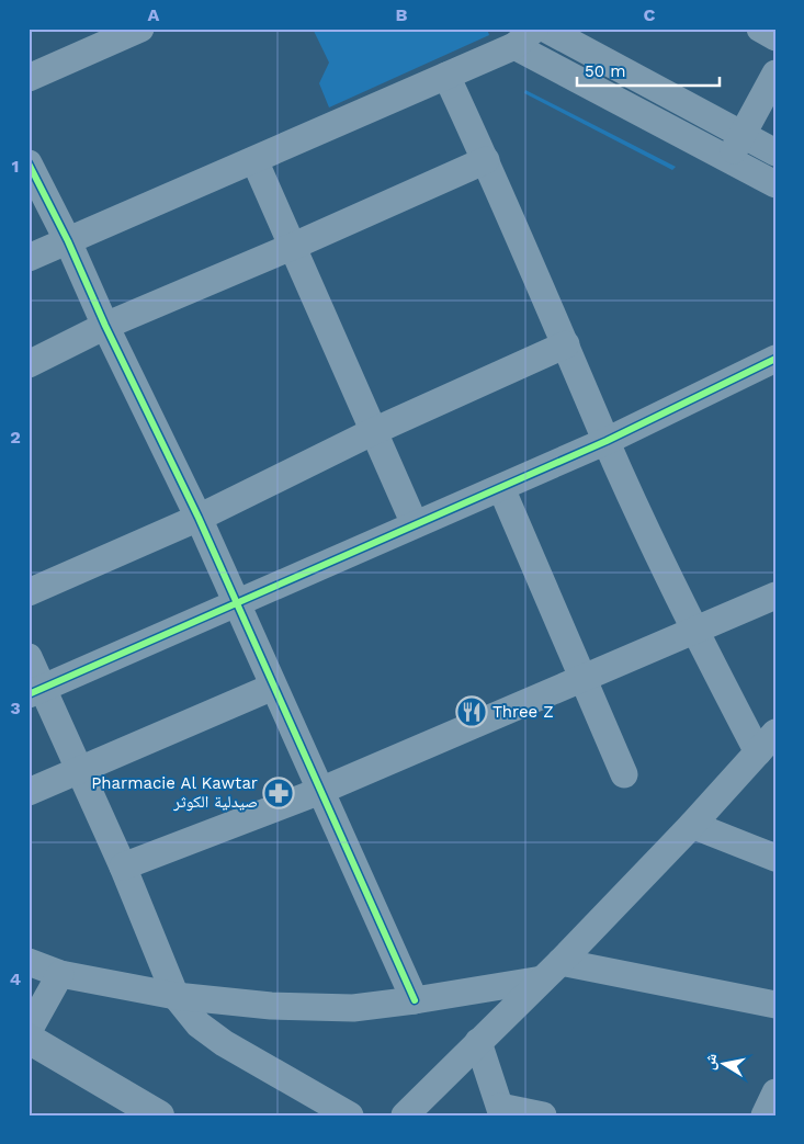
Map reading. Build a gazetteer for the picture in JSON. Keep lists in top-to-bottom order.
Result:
{
  "places": {
    "restaurant": ["Three Z"],
    "pharmacy": ["Pharmacie Al Kawtar صيدلية الكوثر"]
  },
  "scale_bar": "50 m",
  "north": "left",
  "grid": {
    "columns": ["A", "B", "C"],
    "rows": [
      "1",
      "2",
      "3",
      "4"
    ]
  }
}
